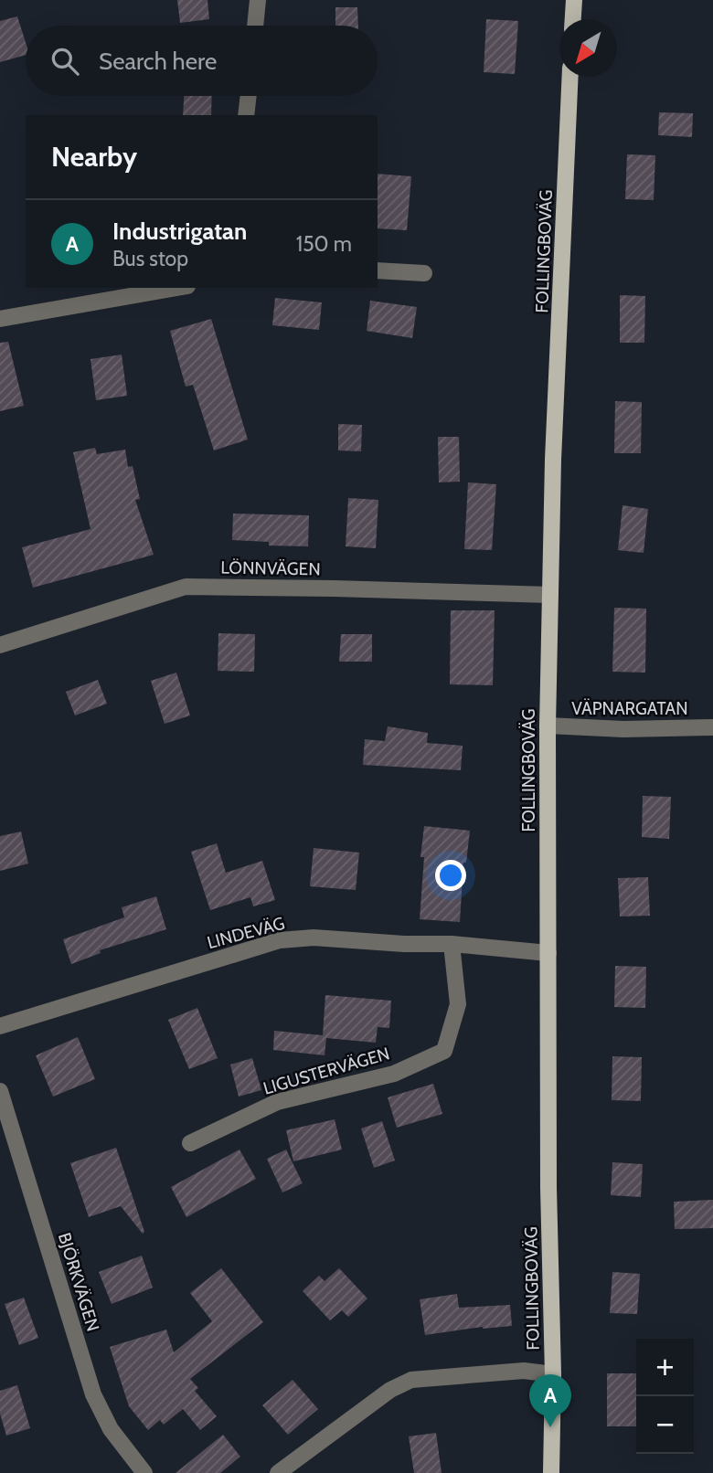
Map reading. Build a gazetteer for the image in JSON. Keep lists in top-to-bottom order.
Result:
{
  "streets": {
    "main road": ["FOLLINGBOVÄG"],
    "street": [
      "LÖNNVÄGEN",
      "VÄPNARGATAN",
      "LINDEVÄG",
      "LIGUSTERVÄGEN",
      "BJÖRKVÄGEN"
    ]
  },
  "crossings": [
    ["FOLLINGBOVÄG", "LÖNNVÄGEN"],
    ["FOLLINGBOVÄG", "VÄPNARGATAN"],
    ["FOLLINGBOVÄG", "LINDEVÄG"],
    ["LINDEVÄG", "LIGUSTERVÄGEN"]
  ],
  "north": "bottom left",
  "page": {
    "search": "Search here",
    "heading": "Nearby",
    "list": [
      {
        "mark": "A",
        "name": "Industrigatan",
        "note": "Bus stop",
        "value": "150 m"
      }
    ],
    "map_buttons": ["+", "−"],
    "pins": "A"
  }
}
